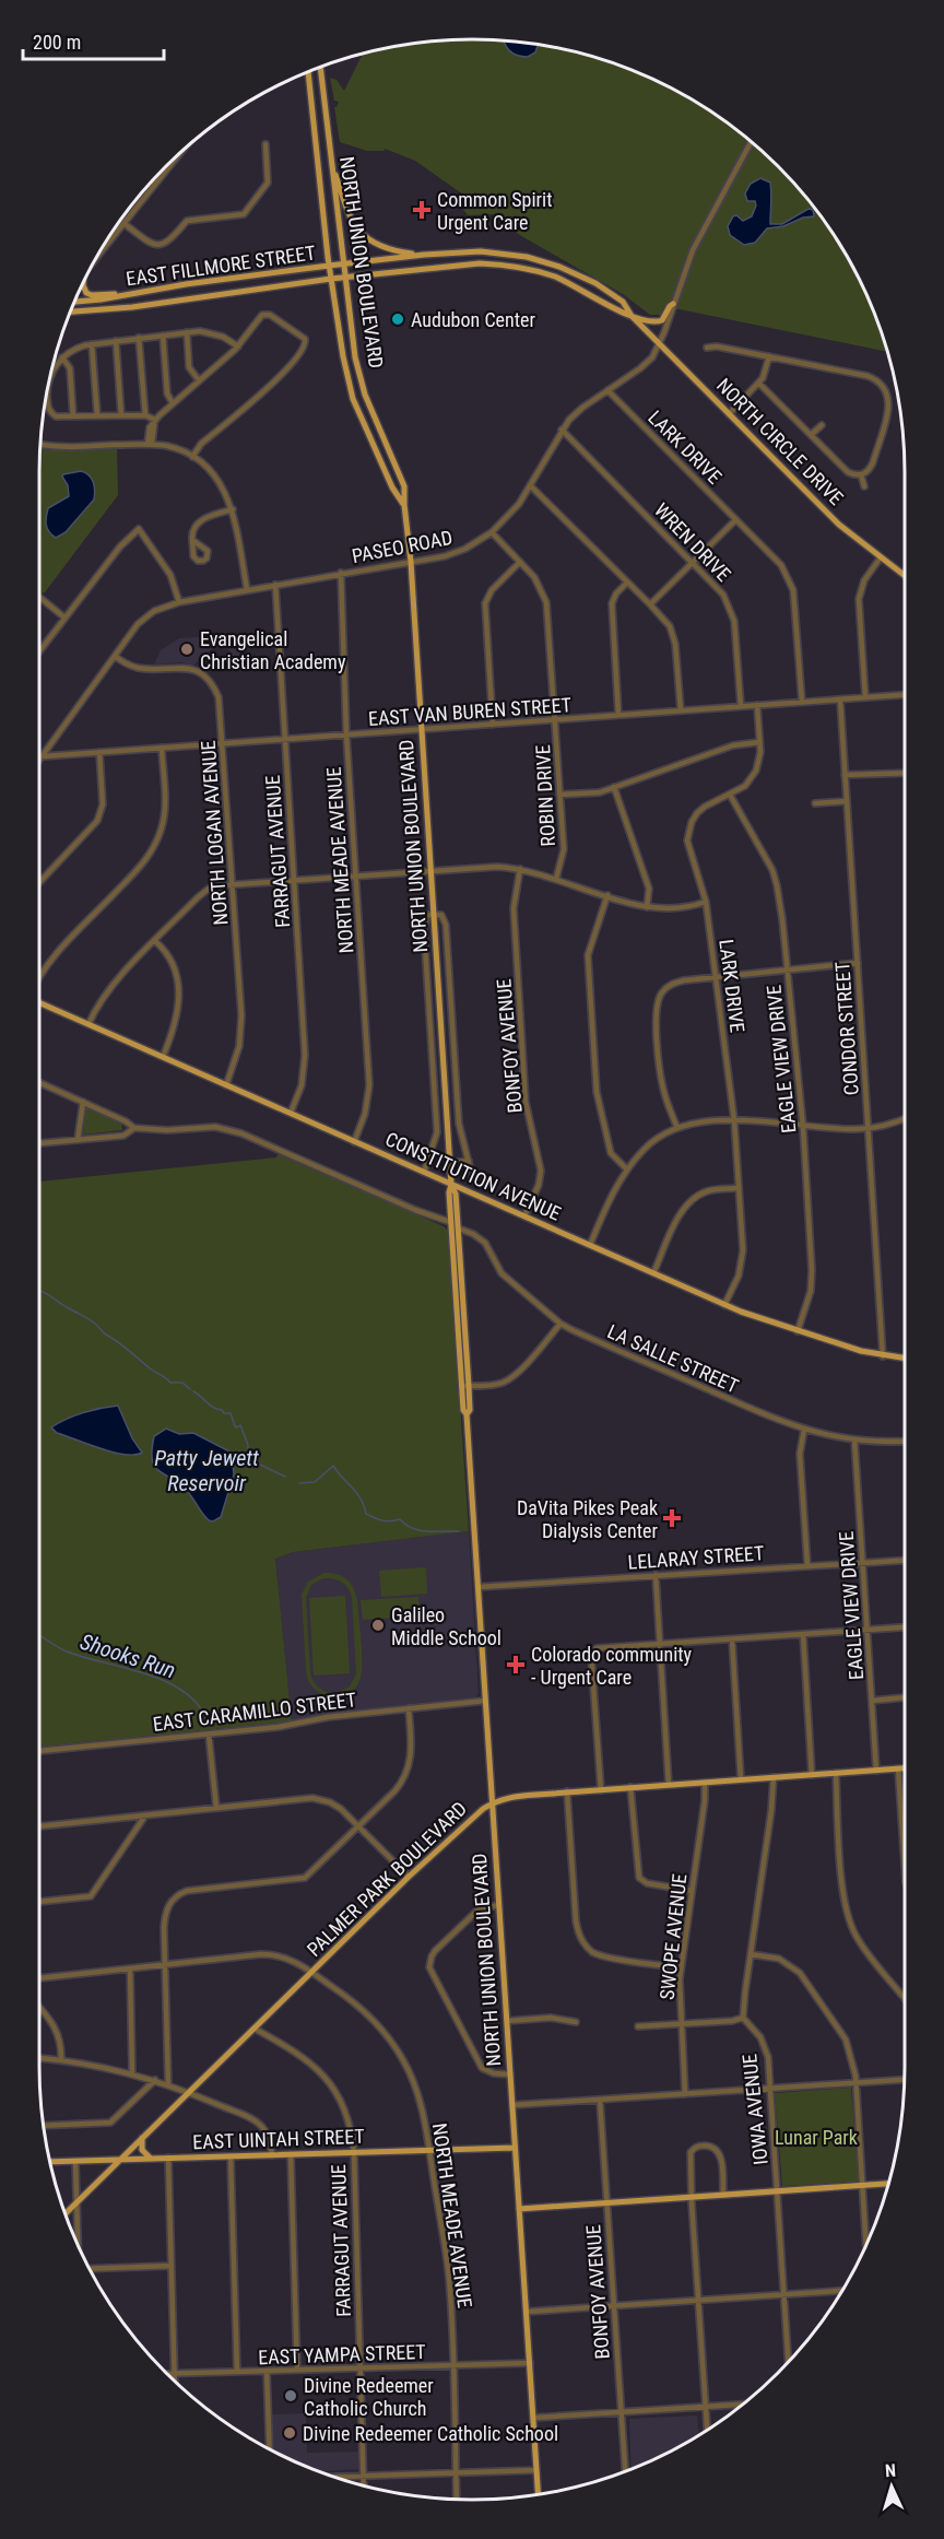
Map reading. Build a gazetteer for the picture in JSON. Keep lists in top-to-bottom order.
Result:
{
  "streets": {
    "main road": [
      "NORTH UNION BOULEVARD",
      "EAST FILLMORE STREET",
      "NORTH CIRCLE DRIVE",
      "CONSTITUTION AVENUE",
      "PALMER PARK BOULEVARD",
      "EAST UINTAH STREET"
    ],
    "street": [
      "LARK DRIVE",
      "WREN DRIVE",
      "PASEO ROAD",
      "EAST VAN BUREN STREET",
      "ROBIN DRIVE",
      "NORTH LOGAN AVENUE",
      "FARRAGUT AVENUE",
      "NORTH MEADE AVENUE",
      "CONDOR STREET",
      "BONFOY AVENUE",
      "EAGLE VIEW DRIVE",
      "LA SALLE STREET",
      "LELARAY STREET",
      "EAST CARAMILLO STREET",
      "SWOPE AVENUE",
      "IOWA AVENUE",
      "EAST YAMPA STREET"
    ]
  },
  "crossings": [
    ["NORTH UNION BOULEVARD", "EAST FILLMORE STREET"],
    ["NORTH UNION BOULEVARD", "NORTH CIRCLE DRIVE"],
    ["NORTH UNION BOULEVARD", "PASEO ROAD"],
    ["NORTH UNION BOULEVARD", "EAST VAN BUREN STREET"],
    ["NORTH UNION BOULEVARD", "CONSTITUTION AVENUE"],
    ["NORTH UNION BOULEVARD", "LA SALLE STREET"],
    ["NORTH UNION BOULEVARD", "LELARAY STREET"],
    ["NORTH UNION BOULEVARD", "EAST CARAMILLO STREET"],
    ["NORTH UNION BOULEVARD", "PALMER PARK BOULEVARD"],
    ["NORTH UNION BOULEVARD", "EAST UINTAH STREET"],
    ["NORTH UNION BOULEVARD", "EAST YAMPA STREET"],
    ["EAST FILLMORE STREET", "NORTH CIRCLE DRIVE"],
    ["NORTH CIRCLE DRIVE", "PASEO ROAD"],
    ["LARK DRIVE", "PASEO ROAD"],
    ["LARK DRIVE", "EAST VAN BUREN STREET"],
    ["LARK DRIVE", "EAGLE VIEW DRIVE"],
    ["LARK DRIVE", "CONSTITUTION AVENUE"],
    ["WREN DRIVE", "PASEO ROAD"],
    ["WREN DRIVE", "EAST VAN BUREN STREET"],
    ["PASEO ROAD", "EAST VAN BUREN STREET"],
    ["PASEO ROAD", "ROBIN DRIVE"],
    ["PASEO ROAD", "NORTH LOGAN AVENUE"],
    ["PASEO ROAD", "FARRAGUT AVENUE"],
    ["PASEO ROAD", "NORTH MEADE AVENUE"],
    ["EAST VAN BUREN STREET", "ROBIN DRIVE"],
    ["EAST VAN BUREN STREET", "NORTH LOGAN AVENUE"],
    ["EAST VAN BUREN STREET", "FARRAGUT AVENUE"],
    ["EAST VAN BUREN STREET", "NORTH MEADE AVENUE"],
    ["EAST VAN BUREN STREET", "CONDOR STREET"],
    ["NORTH LOGAN AVENUE", "CONSTITUTION AVENUE"],
    ["FARRAGUT AVENUE", "CONSTITUTION AVENUE"],
    ["FARRAGUT AVENUE", "PALMER PARK BOULEVARD"],
    ["FARRAGUT AVENUE", "EAST UINTAH STREET"],
    ["FARRAGUT AVENUE", "EAST YAMPA STREET"],
    ["NORTH MEADE AVENUE", "CONSTITUTION AVENUE"],
    ["NORTH MEADE AVENUE", "PALMER PARK BOULEVARD"],
    ["NORTH MEADE AVENUE", "EAST UINTAH STREET"],
    ["NORTH MEADE AVENUE", "EAST YAMPA STREET"],
    ["CONDOR STREET", "CONSTITUTION AVENUE"],
    ["BONFOY AVENUE", "CONSTITUTION AVENUE"],
    ["EAGLE VIEW DRIVE", "CONSTITUTION AVENUE"],
    ["EAGLE VIEW DRIVE", "LA SALLE STREET"],
    ["EAGLE VIEW DRIVE", "LELARAY STREET"],
    ["EAGLE VIEW DRIVE", "PALMER PARK BOULEVARD"],
    ["PALMER PARK BOULEVARD", "SWOPE AVENUE"],
    ["PALMER PARK BOULEVARD", "EAST UINTAH STREET"]
  ],
  "water": ["Patty Jewett Reservoir", "Shooks Run"],
  "parks": ["Lunar Park"],
  "places": {
    "health": ["Common Spirit Urgent Care", "DaVita Pikes Peak Dialysis Center", "Colorado community - Urgent Care"],
    "other": [
      "Audubon Center",
      "Evangelical Christian Academy",
      "Galileo Middle School",
      "Divine Redeemer Catholic Church",
      "Divine Redeemer Catholic School"
    ]
  },
  "scale_bar": "200 m",
  "north": "top"
}
